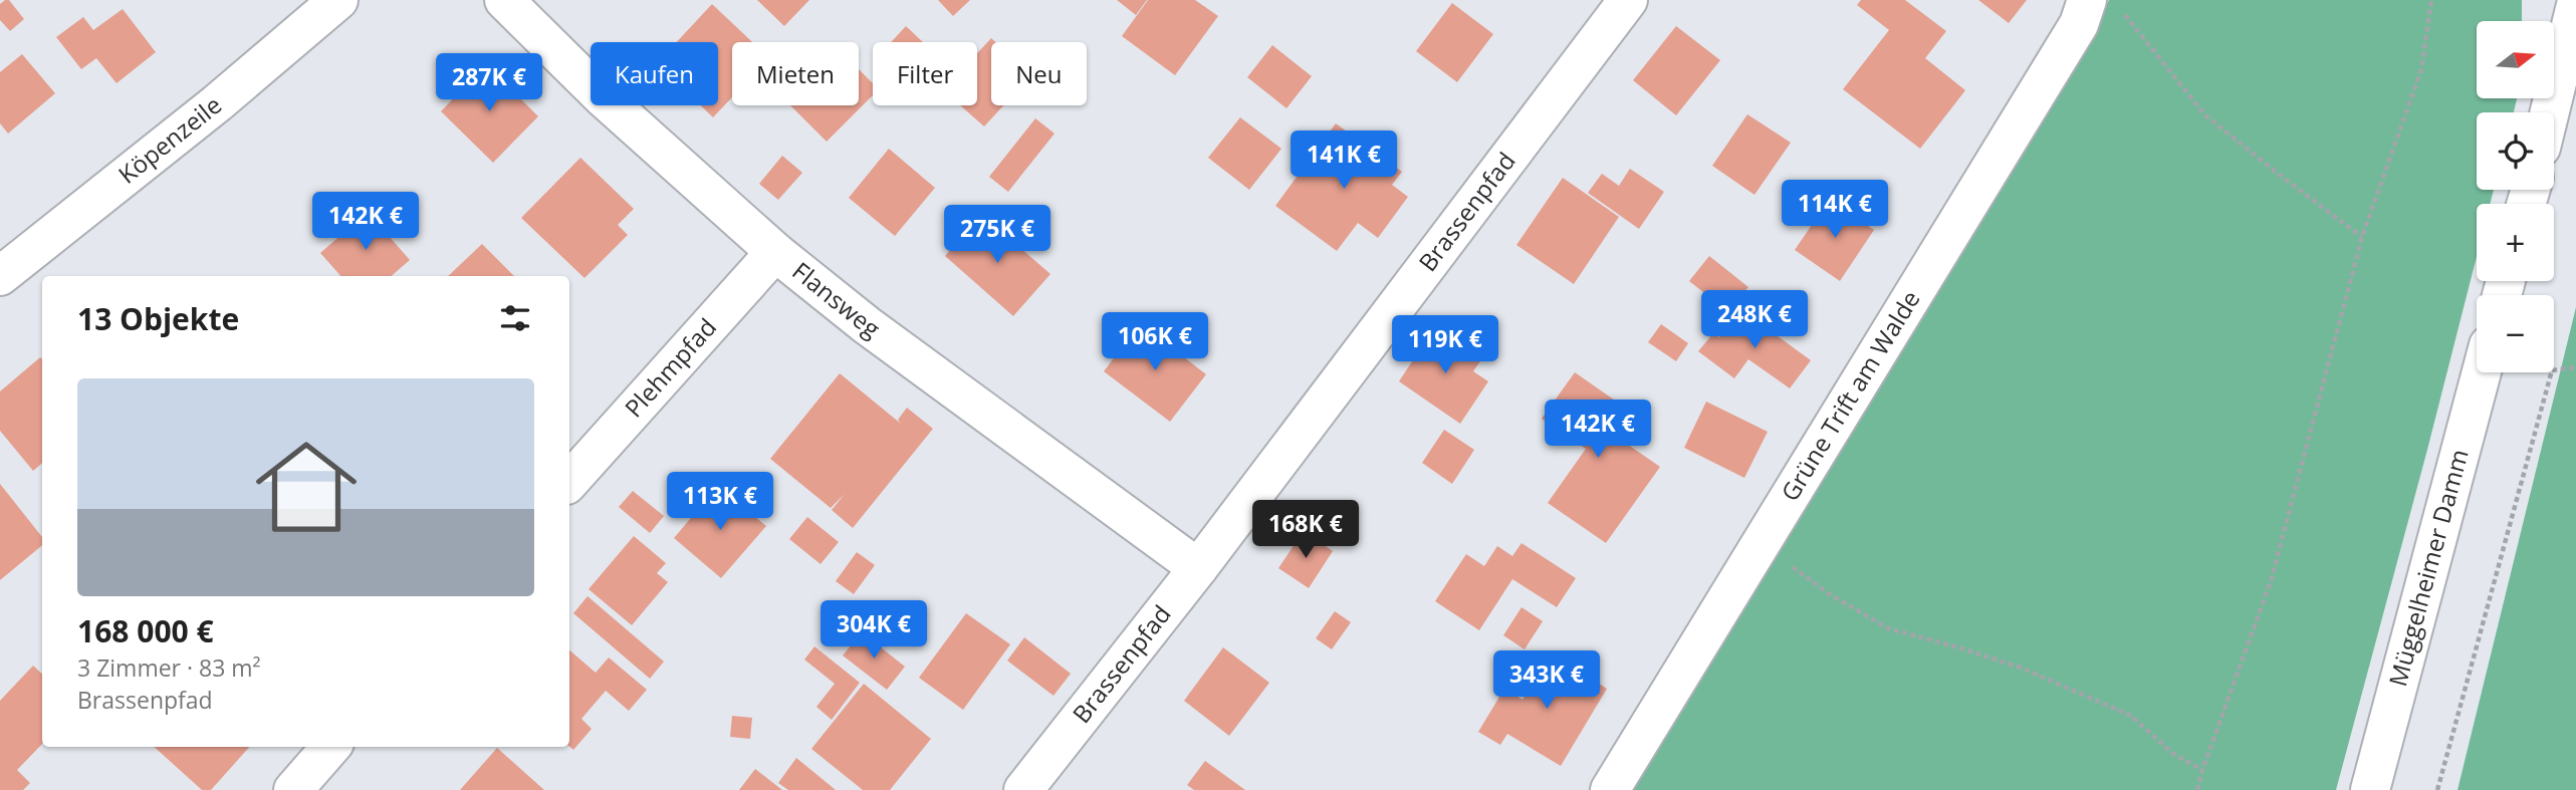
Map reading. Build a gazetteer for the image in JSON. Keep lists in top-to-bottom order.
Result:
{
  "streets": {
    "street": [
      "Köpenzeile",
      "Brassenpfad",
      "Flansweg",
      "Plehmpfad",
      "Grüne Trift am Walde",
      "Müggelheimer Damm"
    ]
  },
  "crossings": [
    ["Brassenpfad", "Flansweg"],
    ["Flansweg", "Plehmpfad"]
  ],
  "north": "right",
  "page": {
    "map_buttons": ["+", "−"],
    "chip": [
      "Kaufen",
      "Mieten",
      "Filter",
      "Neu"
    ],
    "price": [
      "287K €",
      "141K €",
      "114K €",
      "142K €",
      "275K €",
      "248K €",
      "106K €",
      "119K €",
      "142K €",
      "113K €",
      "168K €",
      "304K €",
      "343K €"
    ],
    "heading": "13 Objekte",
    "list": [
      {
        "name": "168 000 €",
        "note": "3 Zimmer · 83 m² · Brassenpfad"
      }
    ]
  }
}
